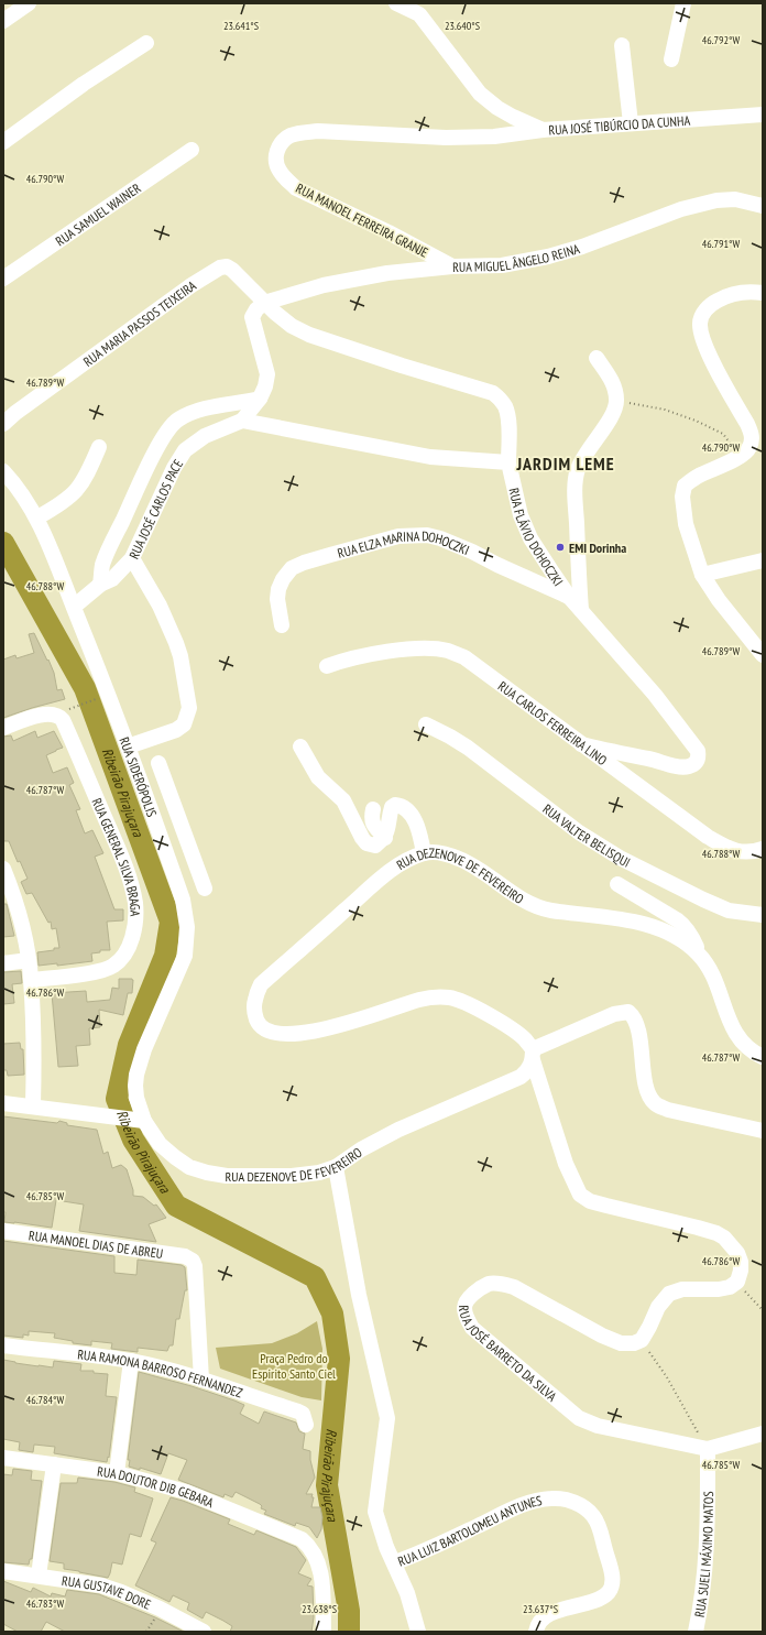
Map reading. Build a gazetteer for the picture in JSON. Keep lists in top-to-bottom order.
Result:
{
  "streets": {
    "street": [
      "RUA JOSÉ TIBÚRCIO DA CUNHA",
      "RUA SAMUEL WAINER",
      "RUA MANOEL FERREIRA GRANJE",
      "RUA MIGUEL ÂNGELO REINA",
      "RUA MARIA PASSOS TEIXEIRA",
      "RUA JOSÉ CARLOS PACE",
      "RUA FLÁVIO DOHOCZKI",
      "RUA ELZA MARINA DOHOCZKI",
      "RUA CARLOS FERREIRA LINO",
      "RUA SIDERÓPOLIS",
      "RUA VALTER BELISQUI",
      "RUA GENERAL SILVA BRAGA",
      "RUA DEZENOVE DE FEVEREIRO",
      "RUA MANOEL DIAS DE ABREU",
      "RUA JOSÉ BARRETO DA SILVA",
      "RUA RAMONA BARROSO FERNANDEZ",
      "RUA DOUTOR DIB GEBARA",
      "RUA LUIZ BARTOLOMEU ANTUNES",
      "RUA SUELI MÁXIMO MATOS",
      "RUA GUSTAVE DORE"
    ]
  },
  "crossings": [
    ["RUA JOSÉ TIBÚRCIO DA CUNHA", "RUA MANOEL FERREIRA GRANJE"],
    ["RUA MANOEL FERREIRA GRANJE", "RUA MIGUEL ÂNGELO REINA"],
    ["RUA MIGUEL ÂNGELO REINA", "RUA MARIA PASSOS TEIXEIRA"],
    ["RUA MIGUEL ÂNGELO REINA", "RUA JOSÉ CARLOS PACE"],
    ["RUA MARIA PASSOS TEIXEIRA", "RUA JOSÉ CARLOS PACE"],
    ["RUA JOSÉ CARLOS PACE", "RUA SIDERÓPOLIS"],
    ["RUA FLÁVIO DOHOCZKI", "RUA ELZA MARINA DOHOCZKI"],
    ["RUA FLÁVIO DOHOCZKI", "RUA CARLOS FERREIRA LINO"],
    ["RUA SIDERÓPOLIS", "RUA DEZENOVE DE FEVEREIRO"],
    ["RUA DEZENOVE DE FEVEREIRO", "RUA LUIZ BARTOLOMEU ANTUNES"],
    ["RUA MANOEL DIAS DE ABREU", "RUA RAMONA BARROSO FERNANDEZ"],
    ["RUA JOSÉ BARRETO DA SILVA", "RUA SUELI MÁXIMO MATOS"]
  ],
  "districts": ["JARDIM LEME"],
  "water": ["Ribeirão Pirajuçara"],
  "parks": ["Praça Pedro do Espirito Santo Ciel"],
  "places": ["EMI Dorinha"],
  "coordinates": [
    "23.641°S",
    "23.640°S",
    "46.792°W",
    "46.790°W",
    "46.791°W",
    "46.789°W",
    "46.788°W",
    "46.787°W",
    "46.786°W",
    "46.785°W",
    "46.784°W",
    "46.783°W",
    "23.638°S",
    "23.637°S"
  ]
}
